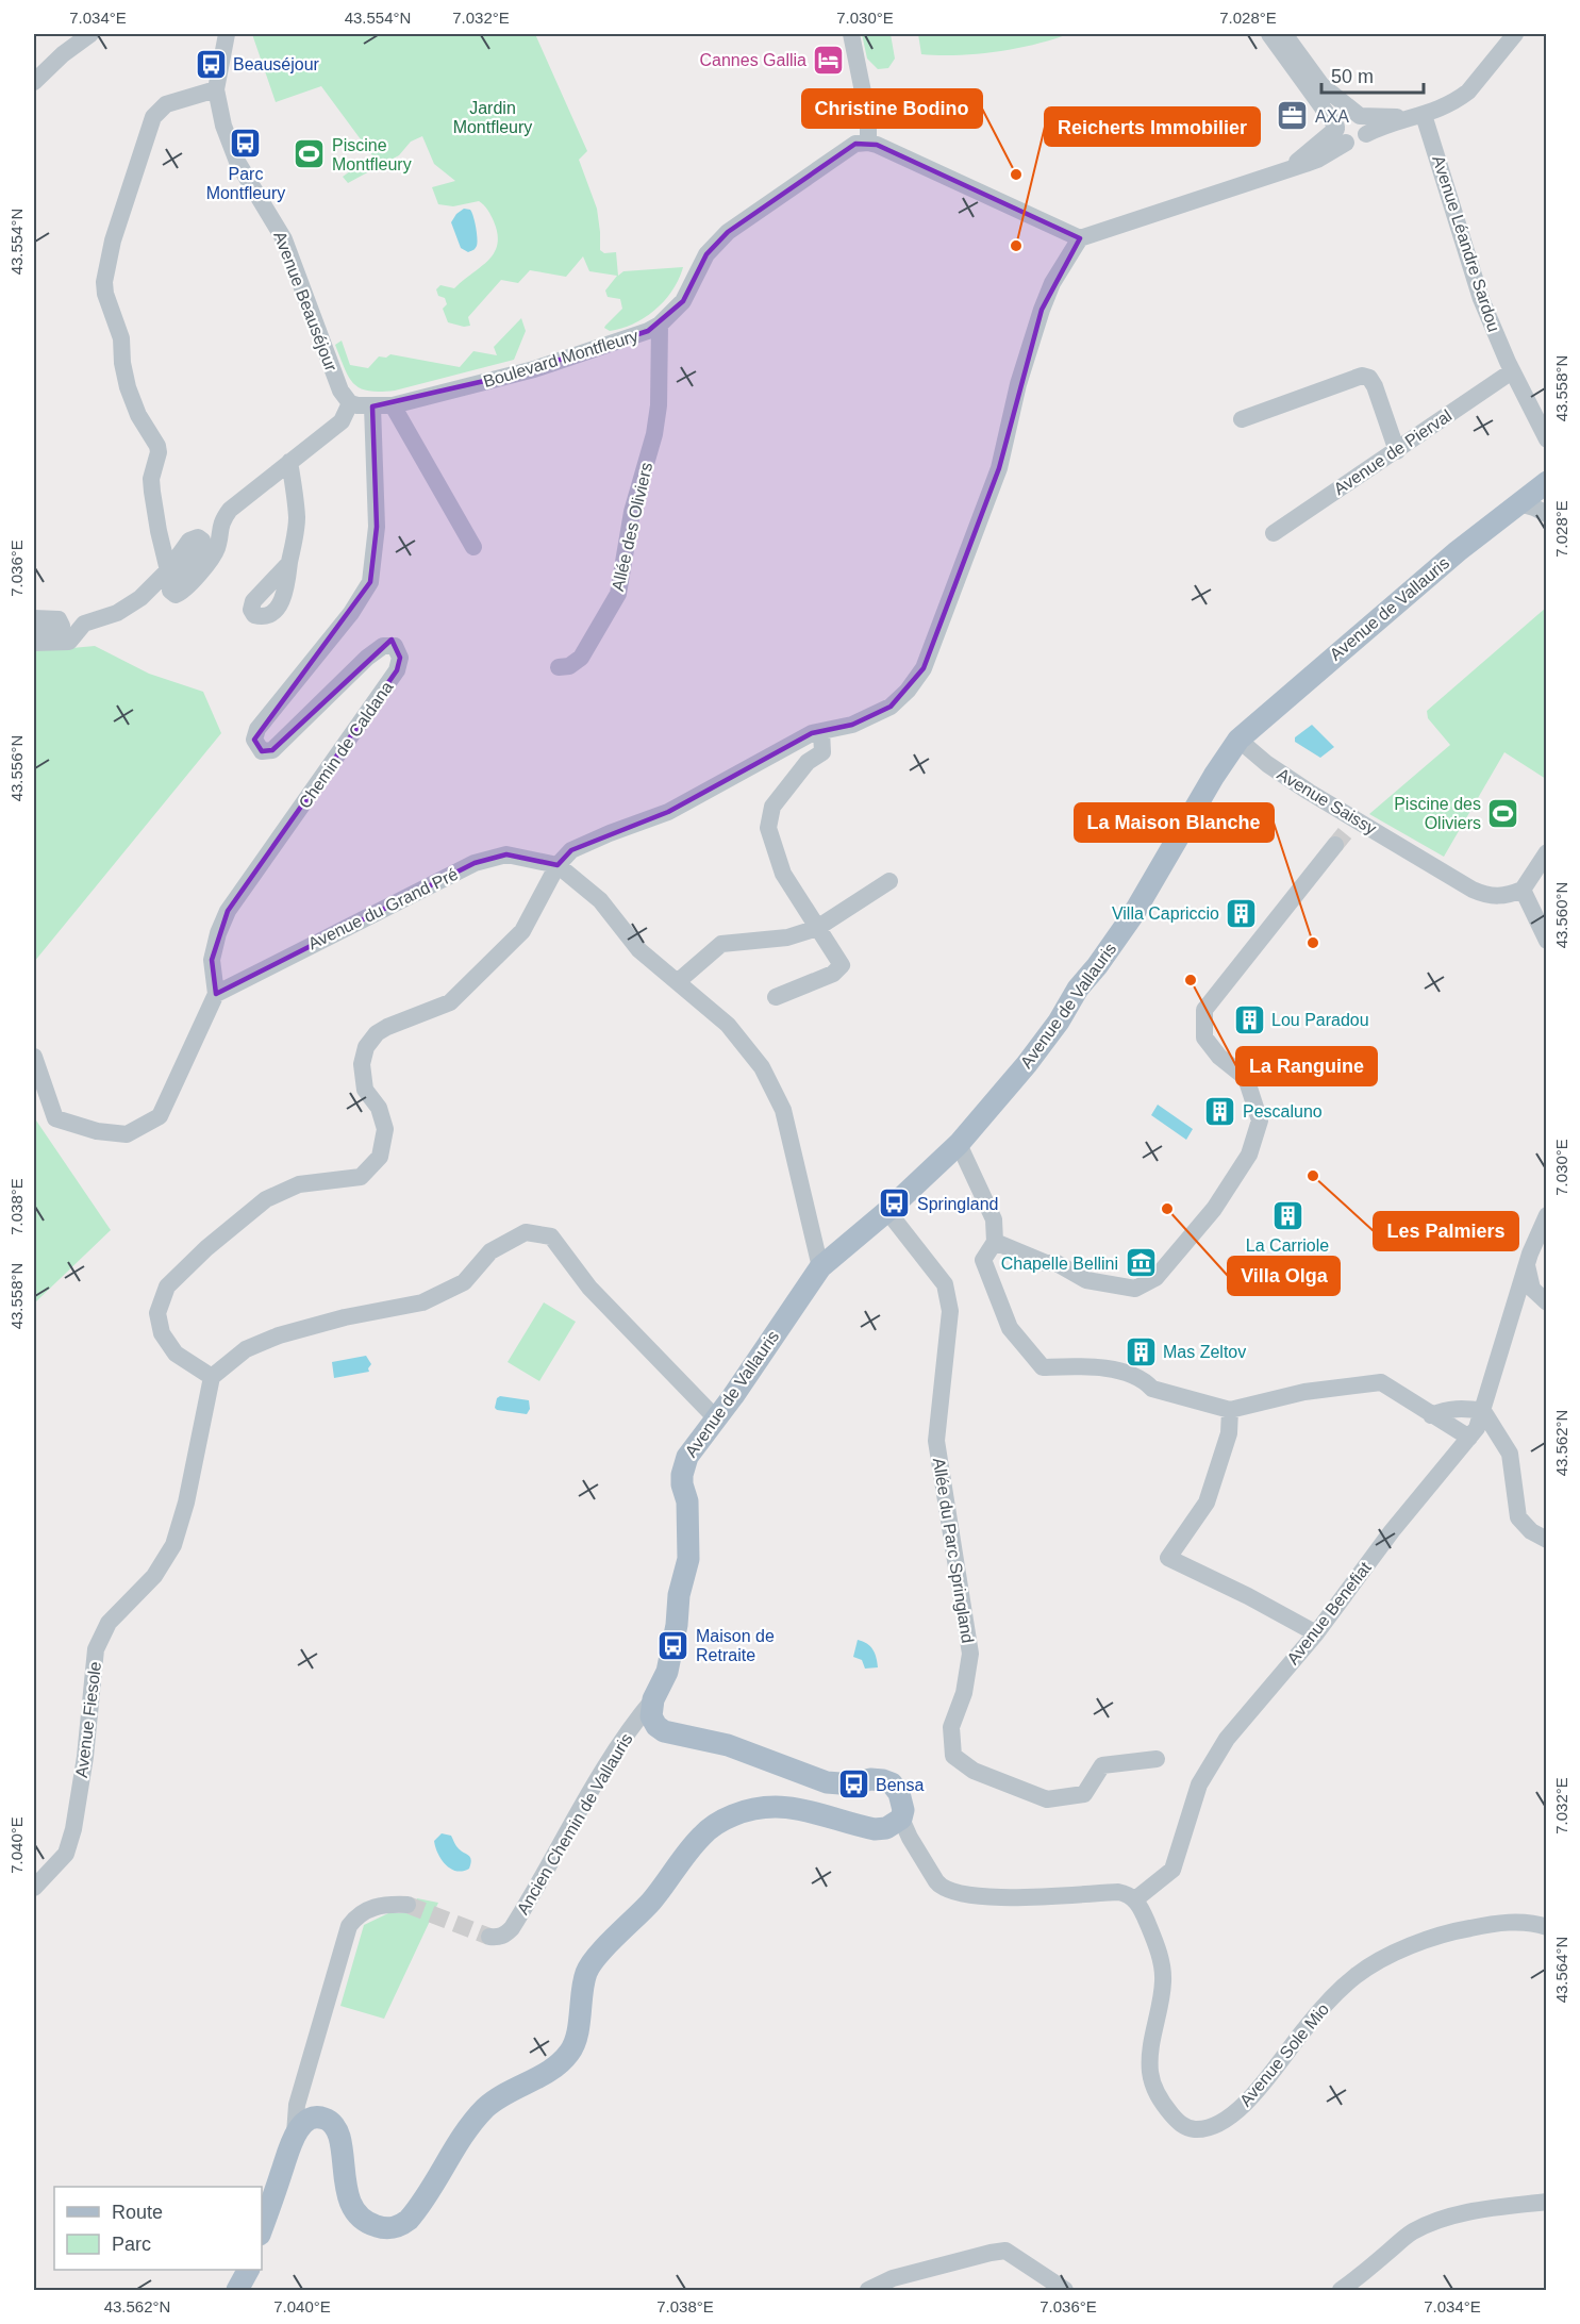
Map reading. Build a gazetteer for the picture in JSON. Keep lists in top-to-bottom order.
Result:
{
  "streets": {
    "main road": ["Avenue de Vallauris"],
    "street": [
      "Avenue Léandre Sardou",
      "Avenue Beauséjour",
      "Boulevard Montfleury",
      "Avenue de Pierval",
      "Allée des Oliviers",
      "Chemin de Caldana",
      "Avenue Saissy",
      "Avenue du Grand Pré",
      "Allée du Parc Springland",
      "Avenue Benefiat",
      "Avenue Fiesole",
      "Ancien Chemin de Vallauris",
      "Avenue Sole Mio"
    ]
  },
  "crossings": [
    ["Avenue Léandre Sardou", "Avenue de Pierval"],
    ["Boulevard Montfleury", "Allée des Oliviers"],
    ["Boulevard Montfleury", "Chemin de Caldana"],
    ["Avenue de Vallauris", "Avenue Saissy"],
    ["Avenue de Vallauris", "Allée du Parc Springland"],
    ["Avenue de Vallauris", "Ancien Chemin de Vallauris"],
    ["Chemin de Caldana", "Avenue du Grand Pré"],
    ["Avenue Benefiat", "Avenue Sole Mio"]
  ],
  "parks": ["Jardin Montfleury"],
  "places": {
    "hotel": ["Cannes Gallia"],
    "bus stop": [
      "Beauséjour",
      "Parc Montfleury",
      "Springland",
      "Maison de Retraite",
      "Bensa"
    ],
    "office": ["AXA"],
    "sports": ["Piscine Montfleury", "Piscine des Oliviers"],
    "other": [
      "Christine Bodino",
      "Reicherts Immobilier",
      "La Maison Blanche",
      "La Ranguine",
      "Les Palmiers",
      "Villa Olga"
    ],
    "building": [
      "Villa Capriccio",
      "Lou Paradou",
      "Pescaluno",
      "La Carriole",
      "Mas Zeltov"
    ],
    "museum": ["Chapelle Bellini"]
  },
  "legend": ["Route", "Parc"],
  "scale_bar": "50 m",
  "coordinates": [
    "7.034°E",
    "43.554°N",
    "7.032°E",
    "7.030°E",
    "7.028°E",
    "43.558°N",
    "7.036°E",
    "43.556°N",
    "43.560°N",
    "7.038°E",
    "43.562°N",
    "7.040°E",
    "43.564°N"
  ]
}
